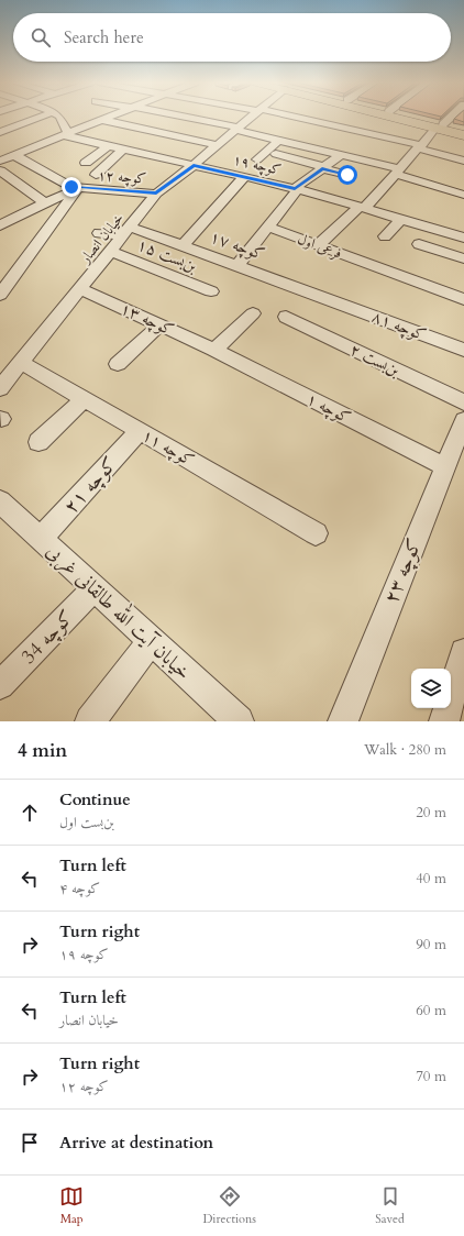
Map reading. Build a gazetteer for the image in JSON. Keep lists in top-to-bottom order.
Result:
{
  "streets": {
    "street": [
      "کوچه ۱۹",
      "کوچه ۱۲",
      "خیابان انصار",
      "کوچه ۱۷",
      "فرعی اول",
      "بن‌بست ۱۵",
      "کوچه ۱۳",
      "کوچه ۸۱",
      "بن‌بست ۲",
      "کوچه ۱",
      "کوچه ۱۱",
      "کوچه ۲۱",
      "کوچه ۲۳",
      "خیابان آیت الله طالقانی غربی",
      "کوچه 34"
    ]
  },
  "crossings": [
    ["کوچه ۱۹", "خیابان انصار"],
    ["کوچه ۱۲", "خیابان انصار"],
    ["خیابان انصار", "کوچه ۱۷"],
    ["خیابان انصار", "بن‌بست ۱۵"],
    ["خیابان انصار", "کوچه ۱۳"],
    ["خیابان انصار", "کوچه ۱۱"],
    ["کوچه ۱۷", "کوچه ۸۱"],
    ["کوچه ۱۳", "کوچه ۱"],
    ["کوچه ۱", "کوچه ۲۳"],
    ["کوچه ۱۱", "کوچه ۲۱"],
    ["کوچه ۲۱", "خیابان آیت الله طالقانی غربی"],
    ["خیابان آیت الله طالقانی غربی", "کوچه 34"]
  ],
  "page": {
    "search": "Search here",
    "heading": ["4 min", "Walk · 280 m"],
    "list": [
      ["Continue", "بن‌بست اول", "20 m"],
      ["Turn left", "کوچه ۴", "40 m"],
      ["Turn right", "کوچه ۱۹", "90 m"],
      ["Turn left", "خیابان انصار", "60 m"],
      ["Turn right", "کوچه ۱۲", "70 m"],
      "Arrive at destination"
    ],
    "nav": ["Map", "Directions", "Saved"]
  }
}
